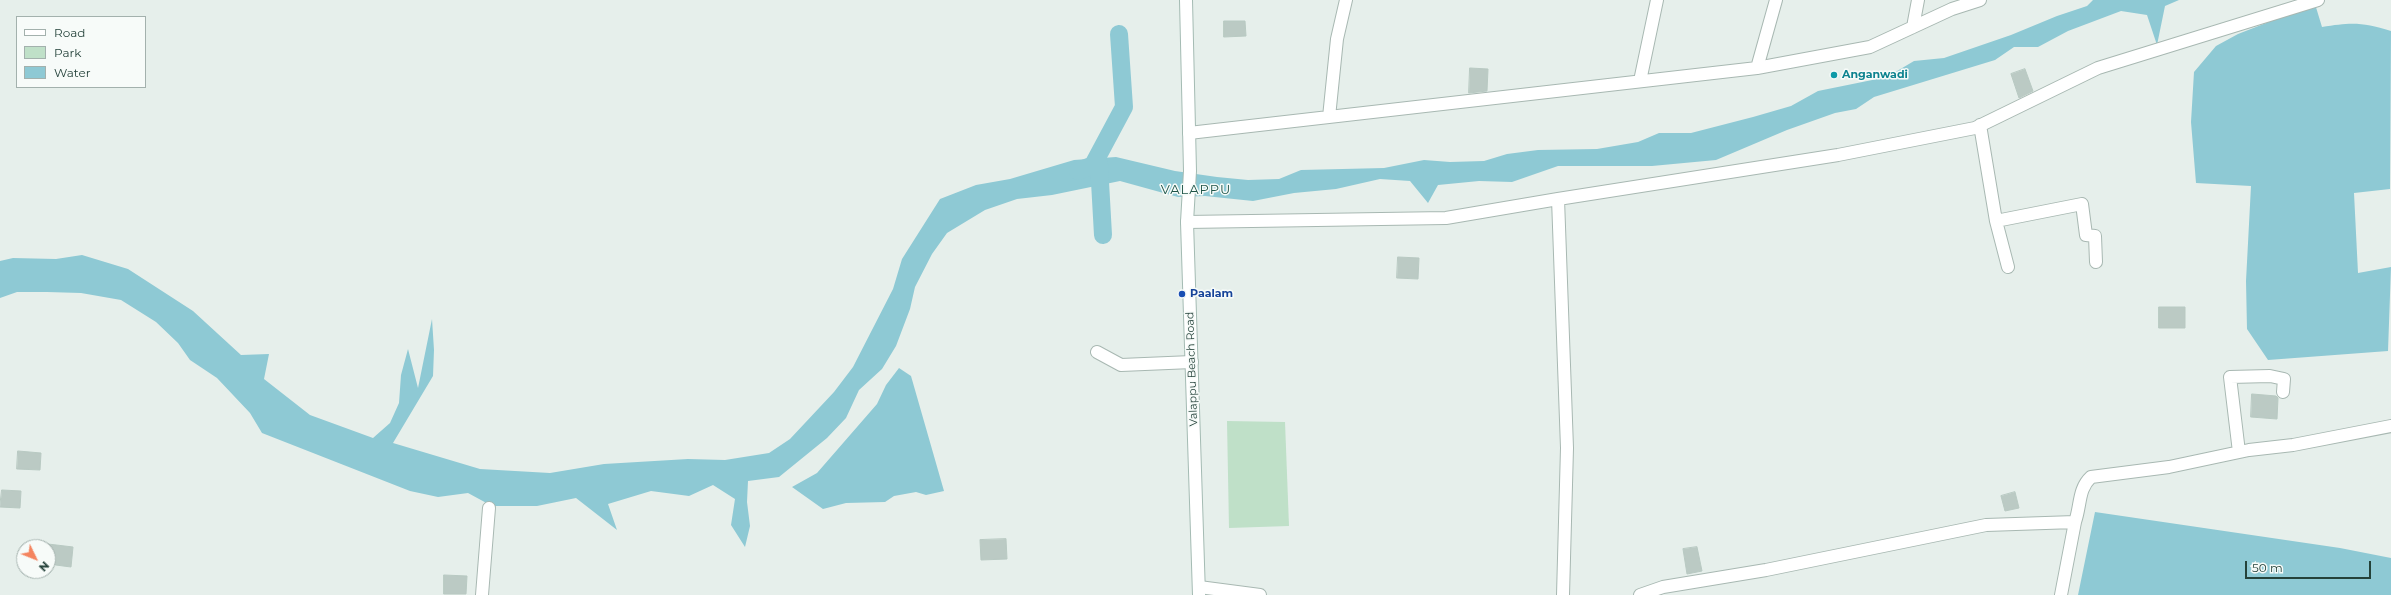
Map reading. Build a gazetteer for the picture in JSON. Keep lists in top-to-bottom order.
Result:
{
  "streets": {
    "street": ["Valappu Beach Road"]
  },
  "districts": ["VALAPPU"],
  "places": ["Anganwadi", "Paalam"],
  "legend": ["Road", "Park", "Water"],
  "scale_bar": "50 m",
  "north": "bottom right"
}
